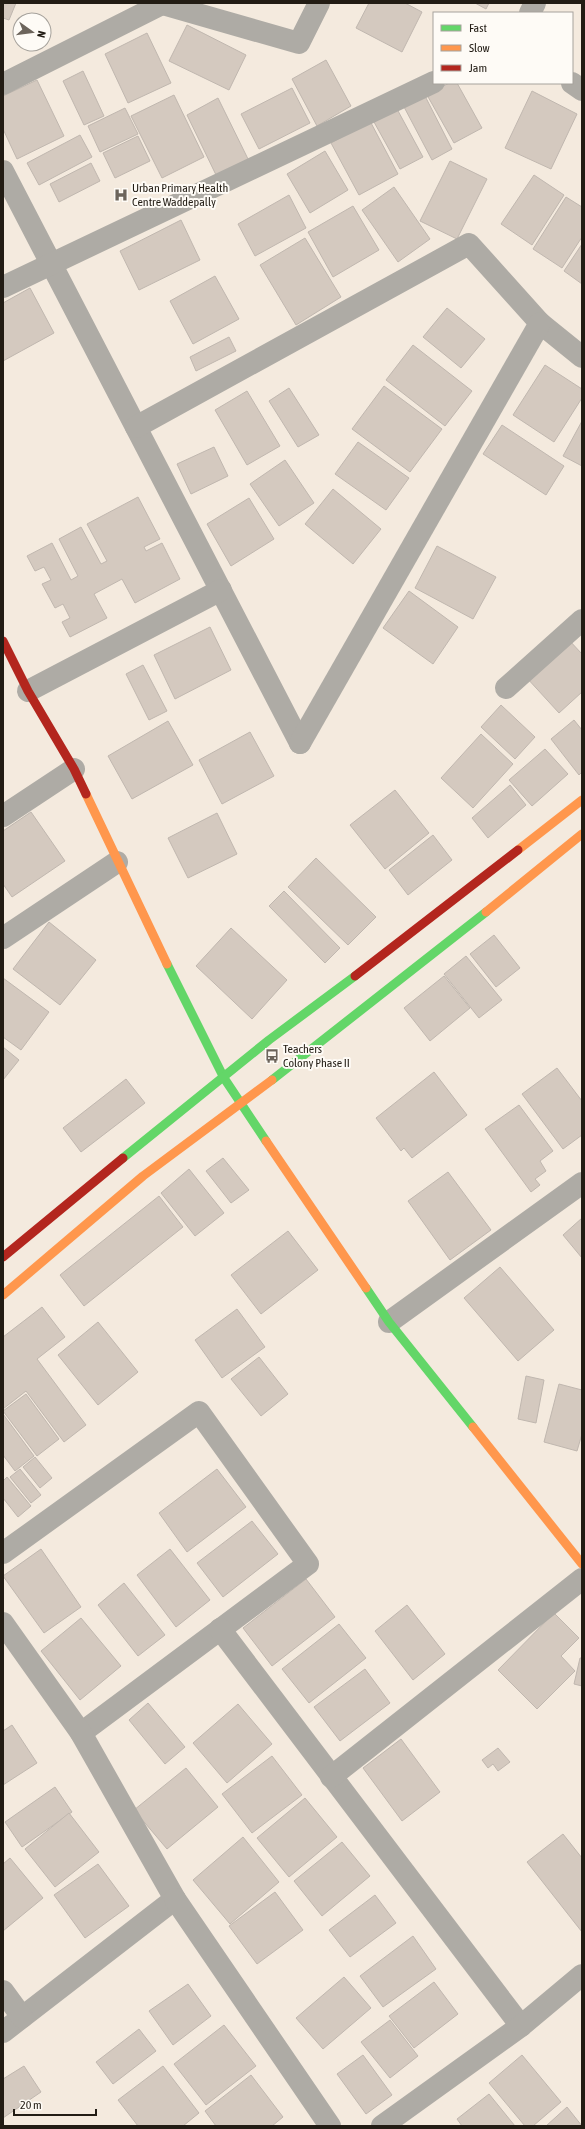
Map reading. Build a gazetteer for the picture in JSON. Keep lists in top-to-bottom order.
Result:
{
  "places": {
    "hospital": ["Urban Primary Health Centre Waddepally"],
    "bus stop": ["Teachers Colony Phase II"]
  },
  "legend": ["Fast", "Slow", "Jam"],
  "scale_bar": "20 m",
  "north": "right"
}
